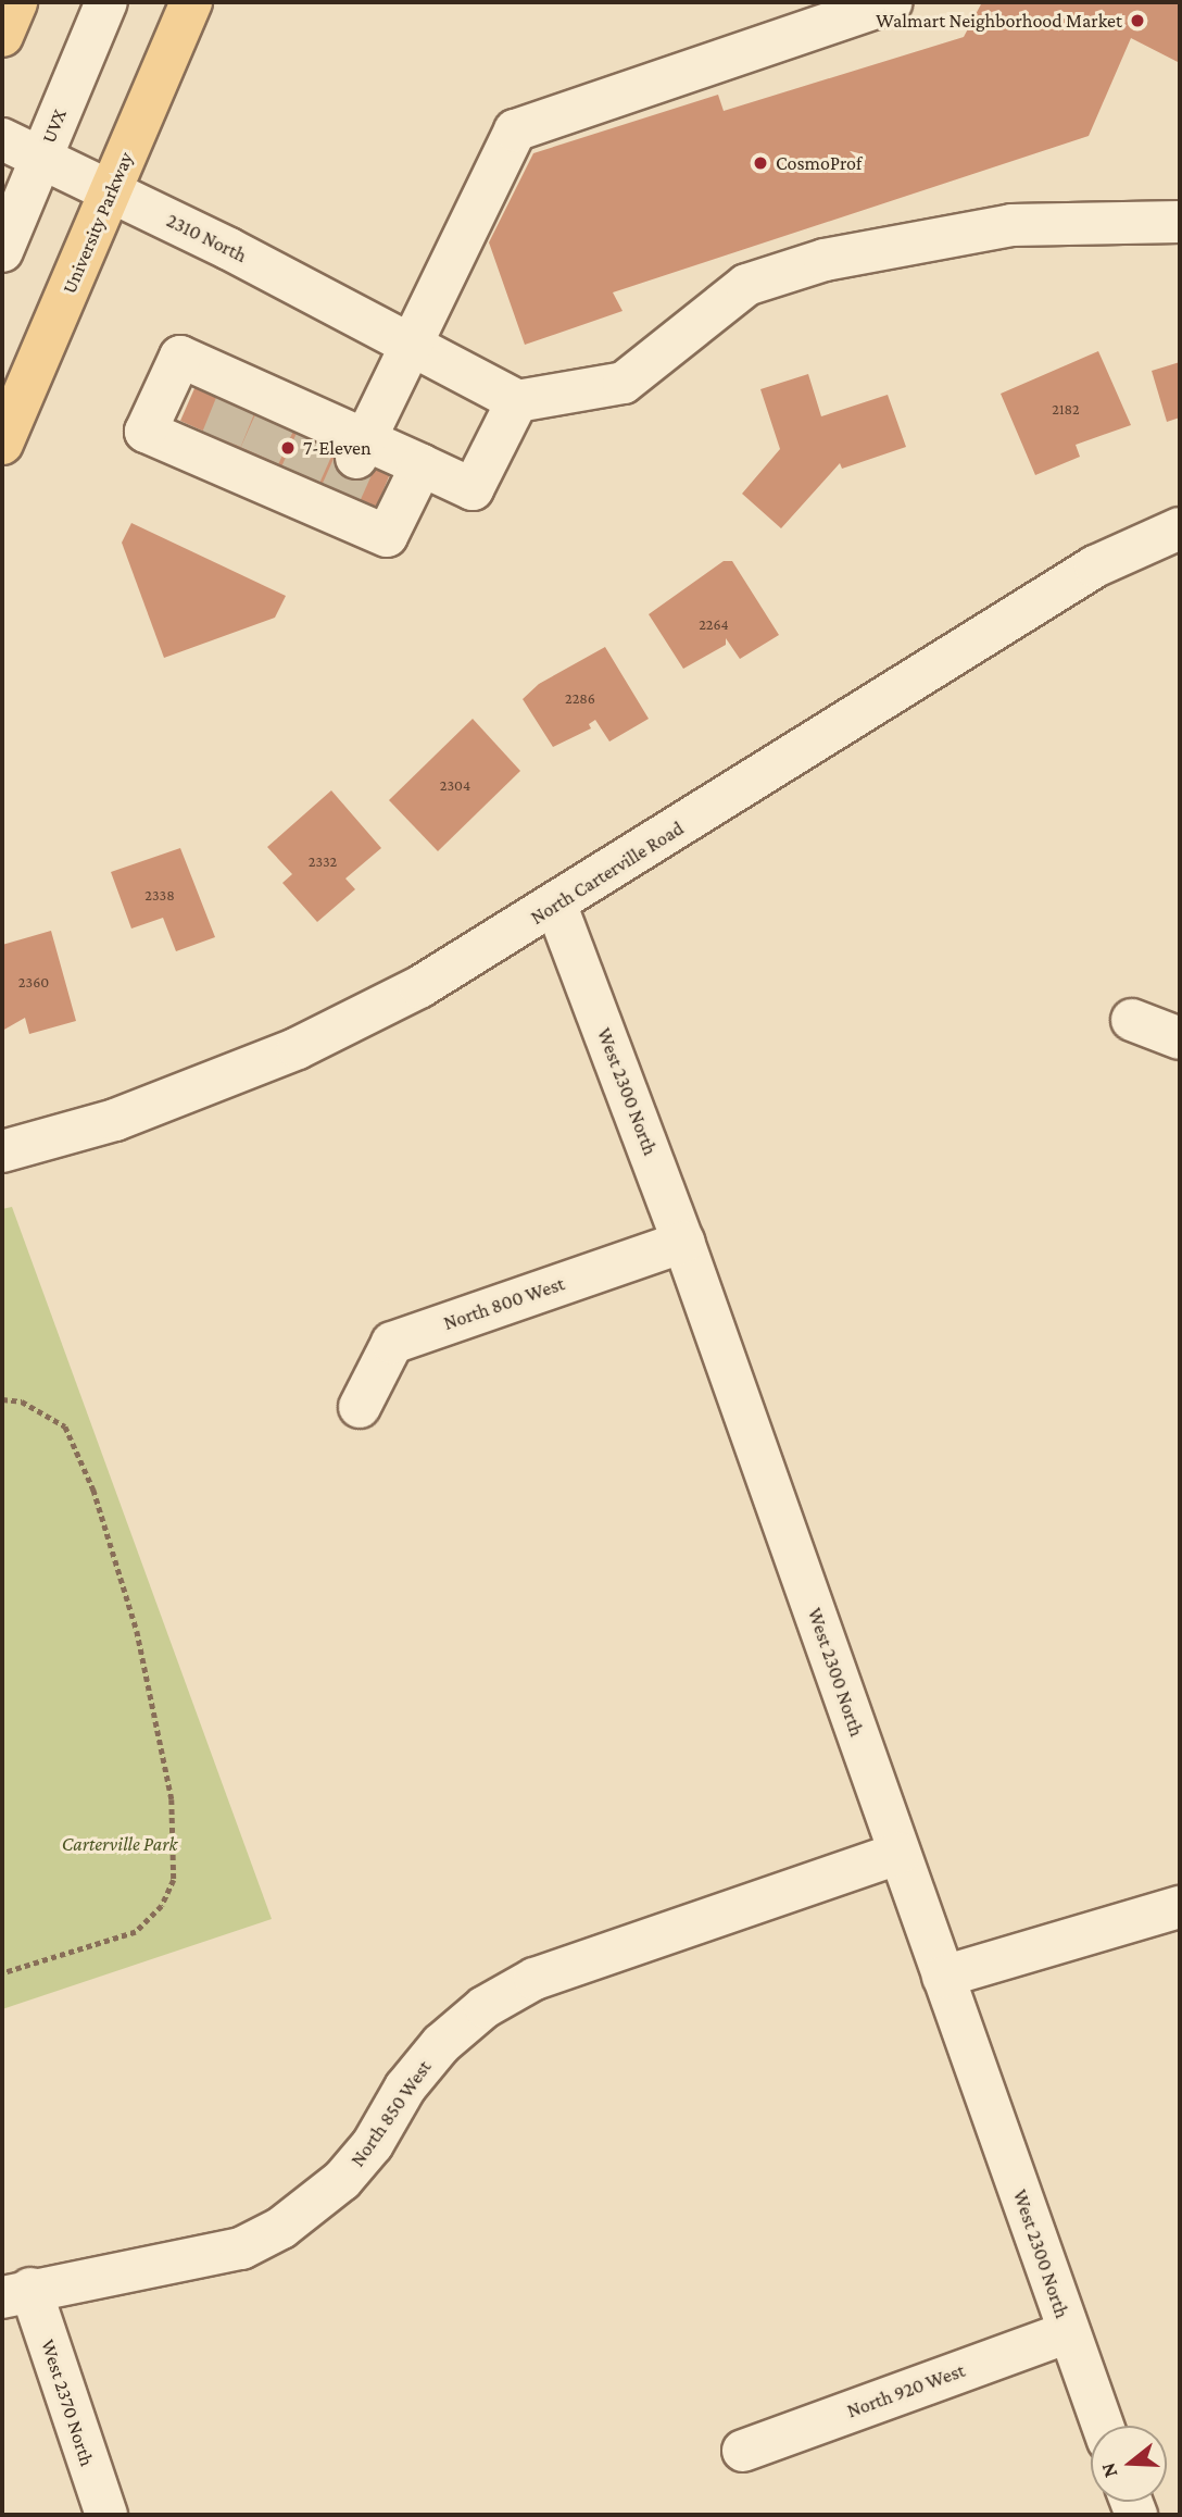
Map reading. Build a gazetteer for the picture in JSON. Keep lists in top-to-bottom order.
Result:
{
  "streets": {
    "main road": ["University Parkway"],
    "street": [
      "UVX",
      "2310 North",
      "North Carterville Road",
      "West 2300 North",
      "North 800 West",
      "North 850 West",
      "North 920 West",
      "West 2370 North"
    ]
  },
  "crossings": [
    ["UVX", "2310 North"],
    ["University Parkway", "2310 North"],
    ["North Carterville Road", "West 2300 North"],
    ["West 2300 North", "North 800 West"],
    ["West 2300 North", "North 850 West"],
    ["West 2300 North", "North 920 West"],
    ["North 850 West", "West 2370 North"]
  ],
  "parks": ["Carterville Park"],
  "places": ["Walmart Neighborhood Market", "CosmoProf", "7-Eleven"],
  "house_numbers": [
    "2182",
    "2264",
    "2286",
    "2304",
    "2332",
    "2338",
    "2360"
  ],
  "north": "left"
}
